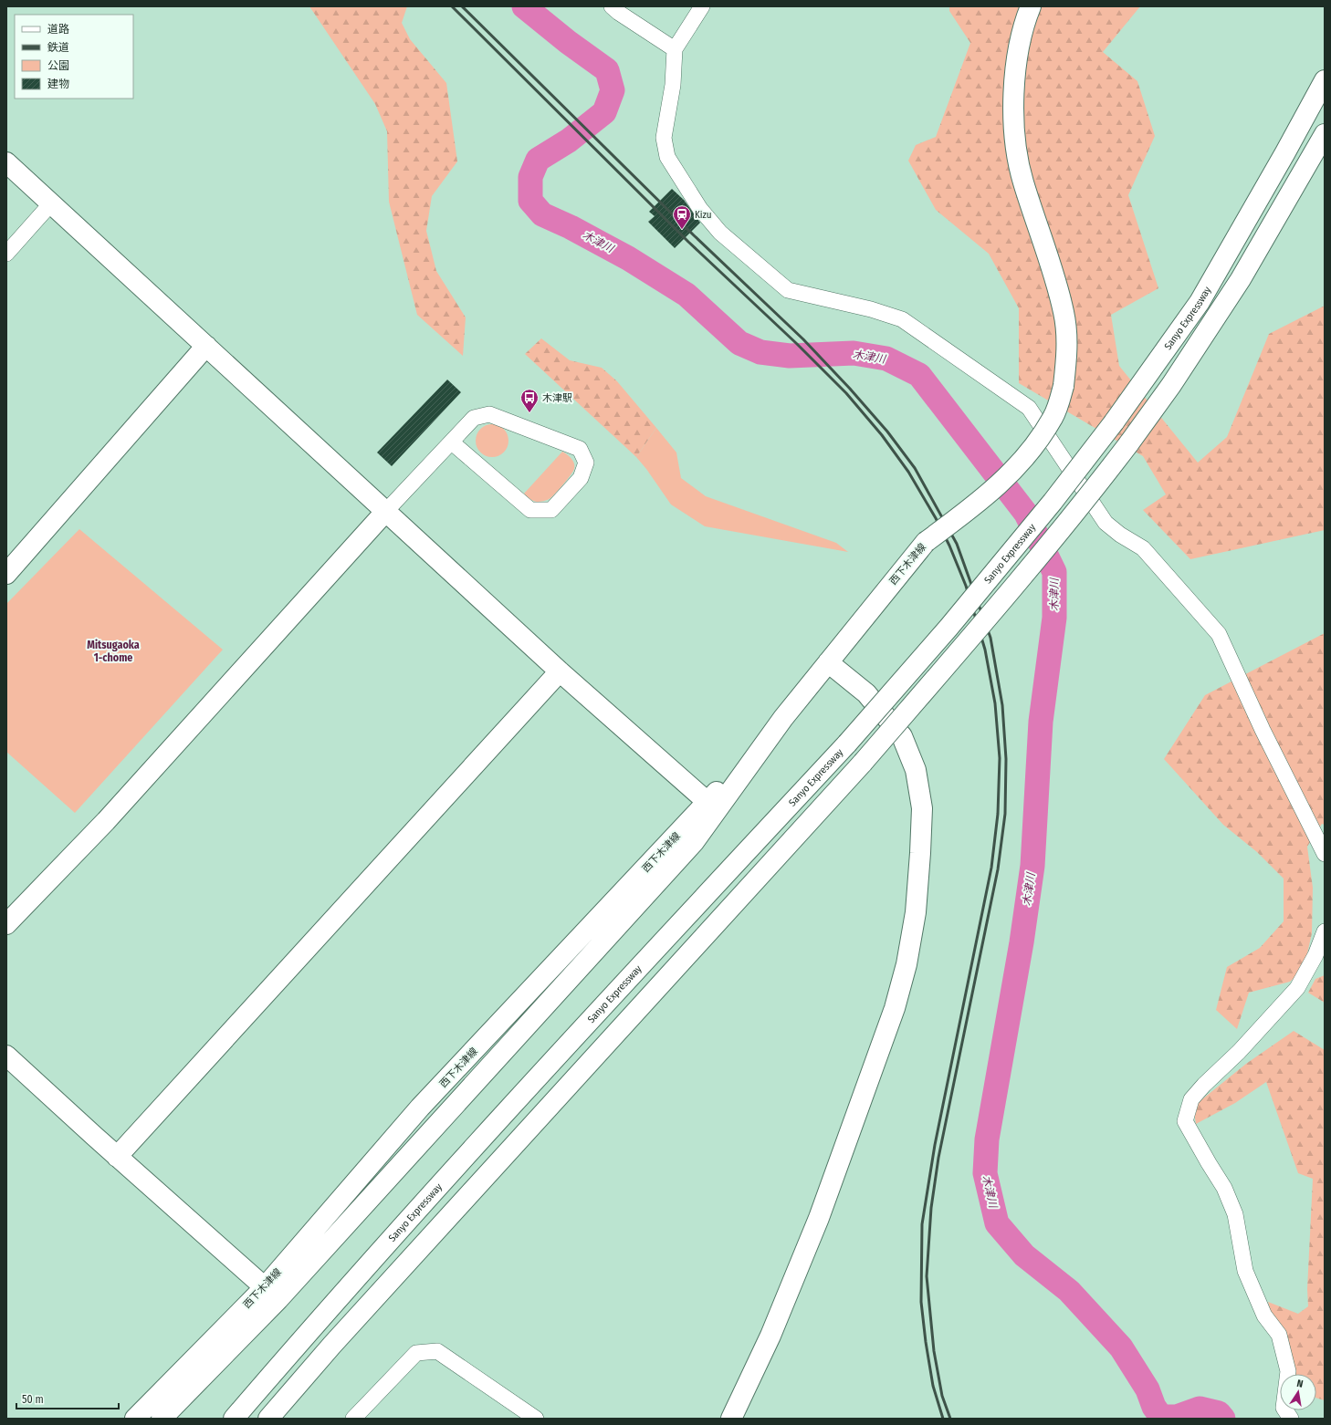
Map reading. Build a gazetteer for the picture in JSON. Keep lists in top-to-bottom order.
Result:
{
  "streets": {
    "main road": ["Sanyo Expressway", "西下木津線"]
  },
  "districts": ["Mitsugaoka 1-chome"],
  "water": ["木津川"],
  "places": {
    "station": ["Kizu"],
    "bus stop": ["木津駅"]
  },
  "legend": [
    "道路",
    "鉄道",
    "公園",
    "建物"
  ],
  "scale_bar": "50 m",
  "north": "top"
}
